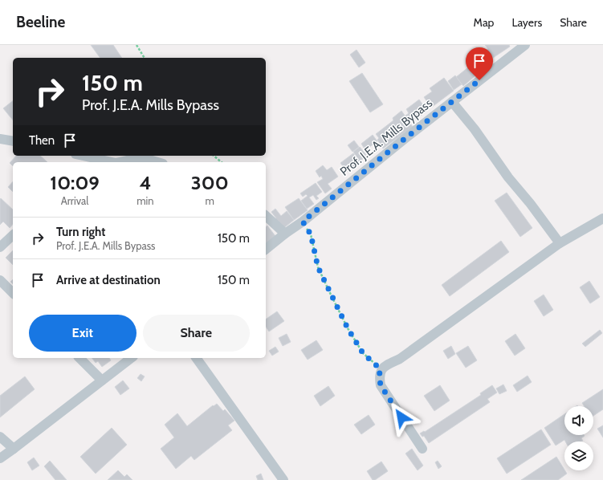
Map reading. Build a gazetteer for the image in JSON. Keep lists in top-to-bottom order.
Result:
{
  "streets": {
    "street": ["Prof. J.E.A. Mills Bypass"]
  },
  "page": {
    "header": "Beeline",
    "nav": ["Map", "Layers", "Share"],
    "turn": ["150 m", "Prof. J.E.A. Mills Bypass"],
    "then": "Then",
    "eta": [
      "10:09",
      "Arrival",
      "4",
      "min",
      "300",
      "m"
    ],
    "list": [
      {
        "name": "Turn right",
        "note": "Prof. J.E.A. Mills Bypass",
        "value": "150 m"
      },
      {
        "name": "Arrive at destination",
        "value": "150 m"
      }
    ],
    "buttons": ["Exit", "Share"]
  }
}
